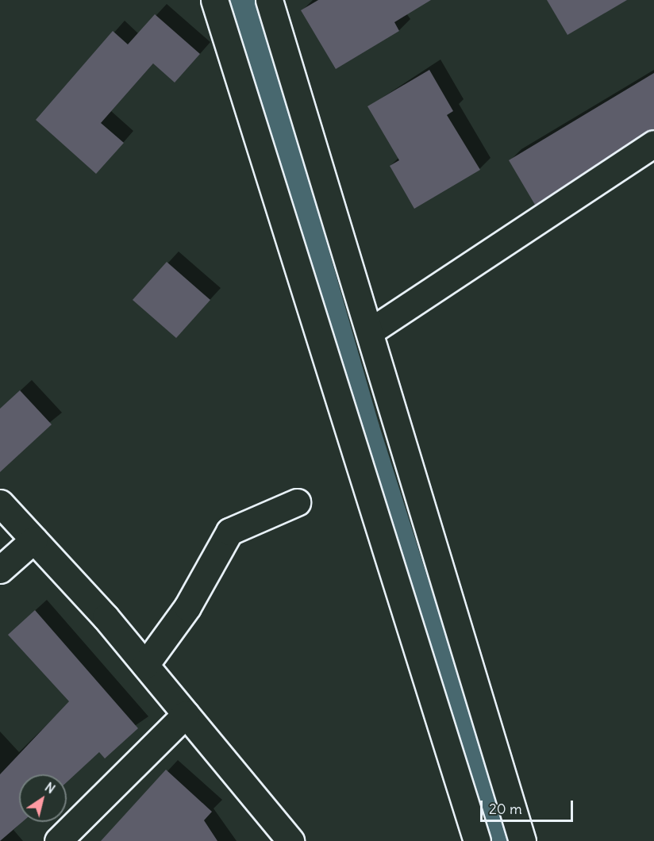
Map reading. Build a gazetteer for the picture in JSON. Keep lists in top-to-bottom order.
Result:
{
  "scale_bar": "20 m",
  "north": "top right"
}
